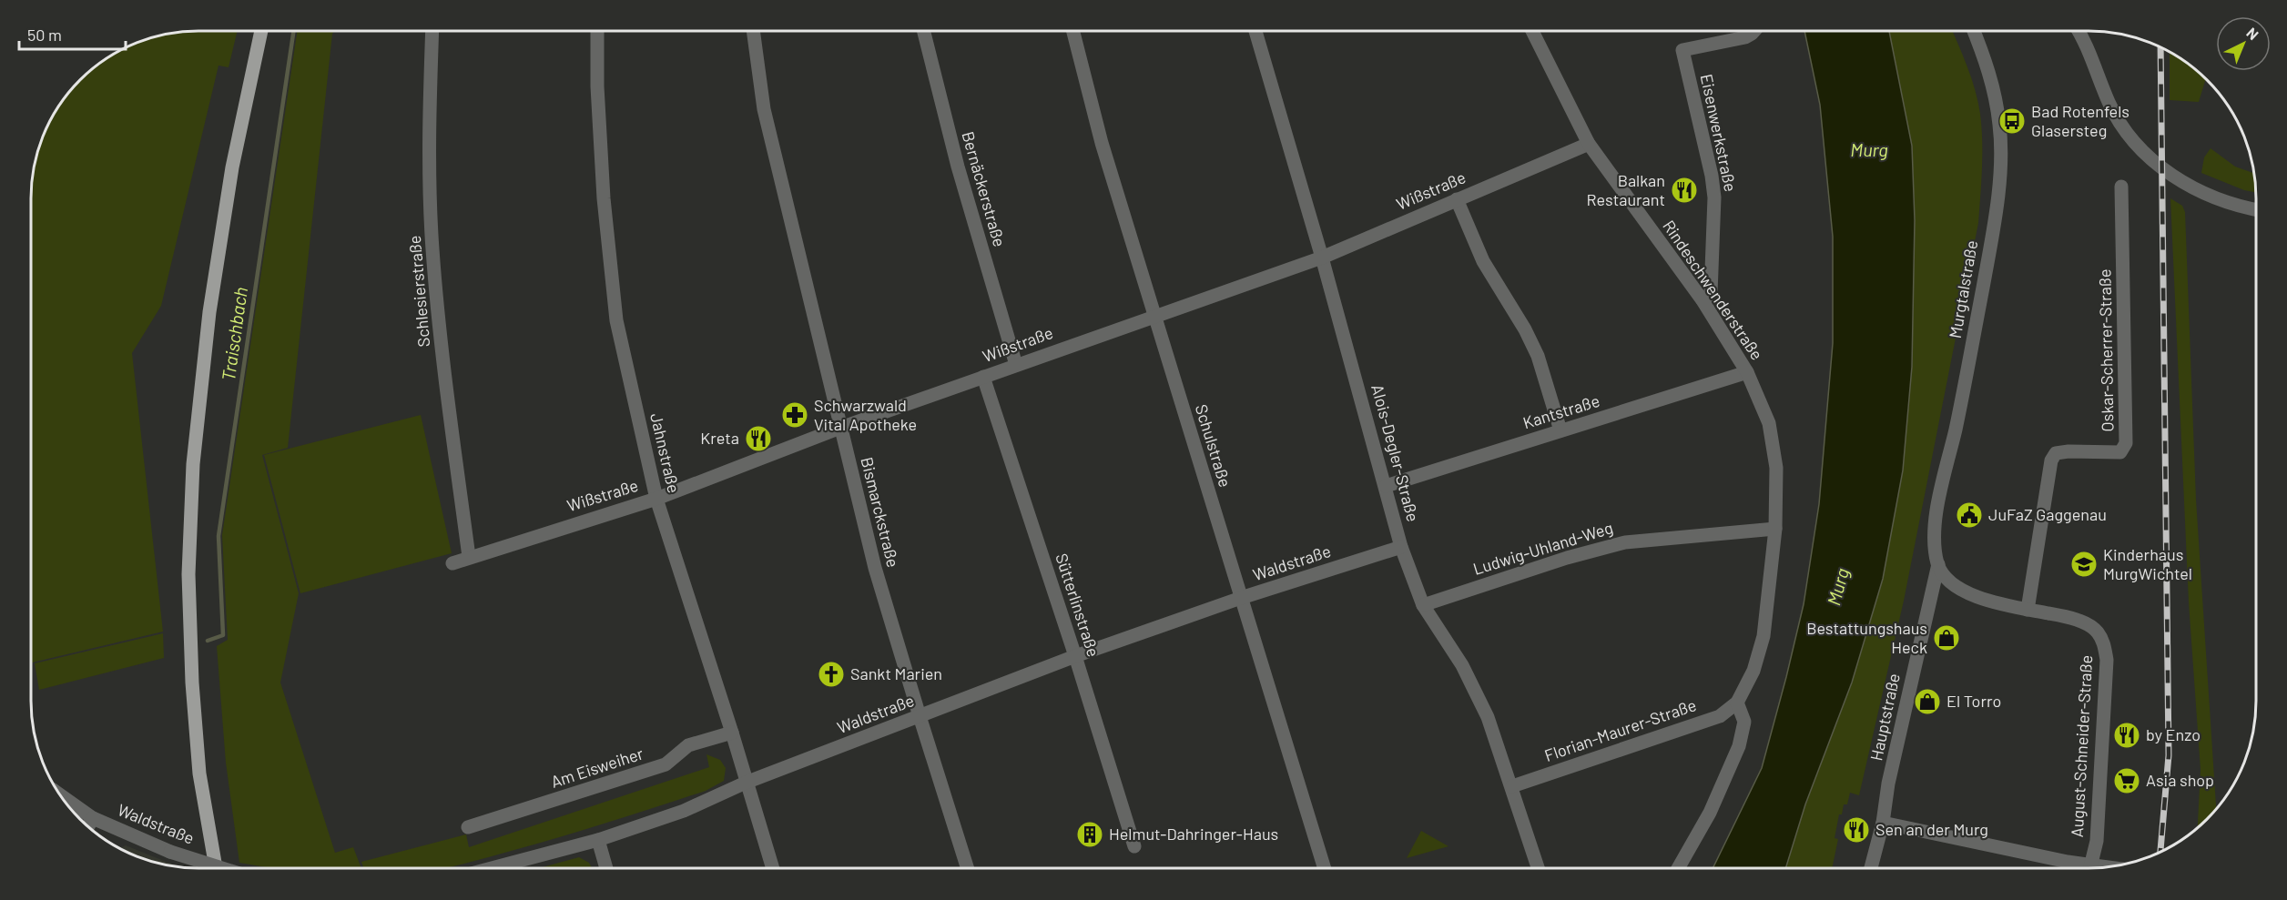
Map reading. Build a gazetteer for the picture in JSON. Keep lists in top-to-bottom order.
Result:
{
  "streets": {
    "street": [
      "Eisenwerkstraße",
      "Bernäckerstraße",
      "Wißstraße",
      "Murgtalstraße",
      "Rindeschwenderstraße",
      "Schlesierstraße",
      "Oskar-Scherrer-Straße",
      "Kantstraße",
      "Schulstraße",
      "Jahnstraße",
      "Alois-Degler-Straße",
      "Bismarckstraße",
      "Ludwig-Uhland-Weg",
      "Waldstraße",
      "Sütterlinstraße",
      "Hauptstraße",
      "Florian-Maurer-Straße",
      "August-Schneider-Straße",
      "Am Eisweiher"
    ]
  },
  "crossings": [
    ["Eisenwerkstraße", "Rindeschwenderstraße"],
    ["Bernäckerstraße", "Wißstraße"],
    ["Wißstraße", "Rindeschwenderstraße"],
    ["Wißstraße", "Schlesierstraße"],
    ["Wißstraße", "Schulstraße"],
    ["Wißstraße", "Jahnstraße"],
    ["Wißstraße", "Alois-Degler-Straße"],
    ["Wißstraße", "Bismarckstraße"],
    ["Wißstraße", "Sütterlinstraße"],
    ["Murgtalstraße", "Hauptstraße"],
    ["Murgtalstraße", "August-Schneider-Straße"],
    ["Rindeschwenderstraße", "Kantstraße"],
    ["Rindeschwenderstraße", "Ludwig-Uhland-Weg"],
    ["Rindeschwenderstraße", "Florian-Maurer-Straße"],
    ["Oskar-Scherrer-Straße", "August-Schneider-Straße"],
    ["Kantstraße", "Alois-Degler-Straße"],
    ["Schulstraße", "Waldstraße"],
    ["Jahnstraße", "Waldstraße"],
    ["Jahnstraße", "Am Eisweiher"],
    ["Alois-Degler-Straße", "Ludwig-Uhland-Weg"],
    ["Alois-Degler-Straße", "Waldstraße"],
    ["Alois-Degler-Straße", "Florian-Maurer-Straße"],
    ["Bismarckstraße", "Waldstraße"],
    ["Waldstraße", "Sütterlinstraße"],
    ["Hauptstraße", "August-Schneider-Straße"]
  ],
  "water": ["Murg", "Traischbach"],
  "places": {
    "bus stop": ["Bad Rotenfels Glasersteg"],
    "restaurant": [
      "Balkan Restaurant",
      "Kreta",
      "by Enzo",
      "Sen an der Murg"
    ],
    "pharmacy": ["Schwarzwald Vital Apotheke"],
    "public building": ["JuFaZ Gaggenau"],
    "school or university": ["Kinderhaus MurgWichtel"],
    "shop": ["Bestattungshaus Heck", "El Torro"],
    "church": ["Sankt Marien"],
    "supermarket": ["Asia shop"],
    "building": ["Helmut-Dahringer-Haus"]
  },
  "scale_bar": "50 m",
  "north": "top right"
}
